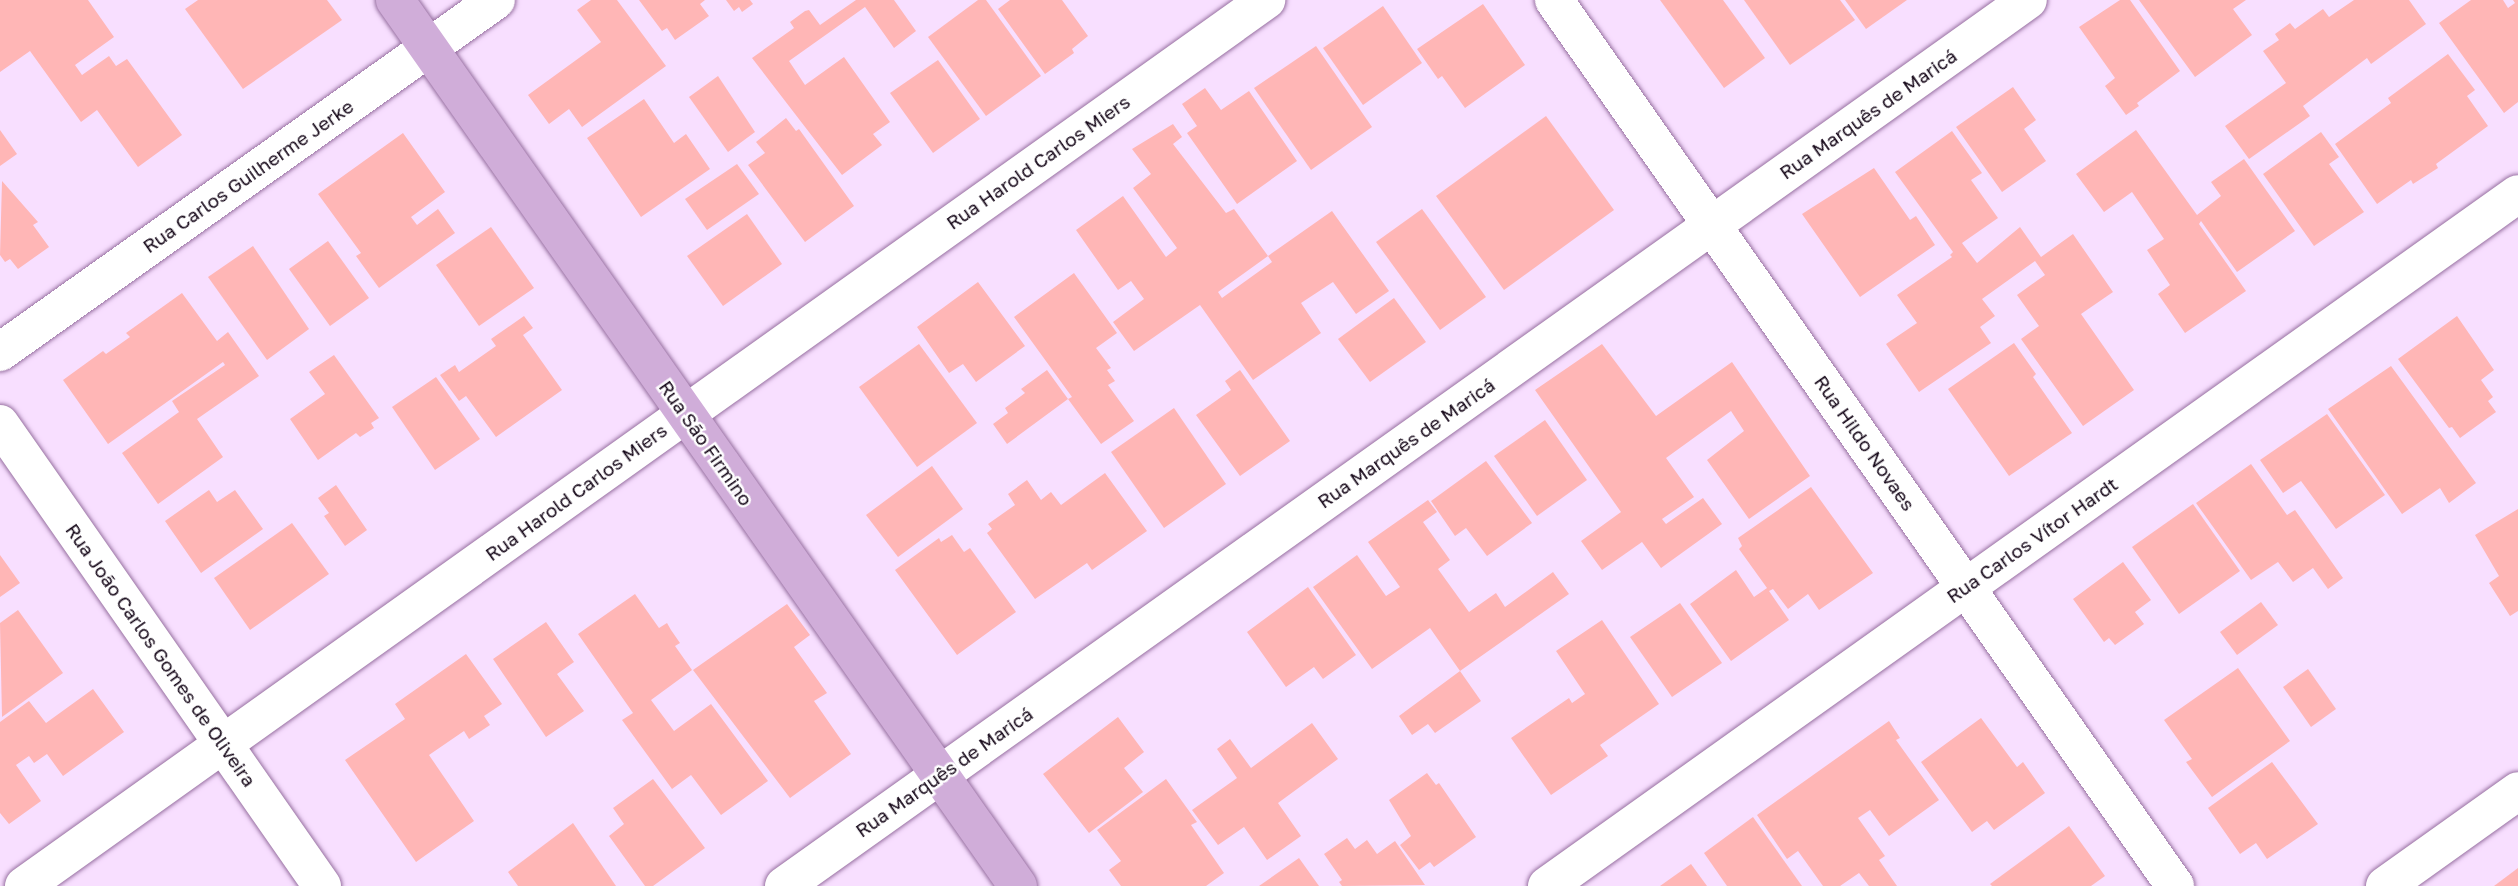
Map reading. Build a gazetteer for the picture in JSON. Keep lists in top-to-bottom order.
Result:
{
  "streets": {
    "main road": ["Rua São Firmino"],
    "street": [
      "Rua Marquês de Maricá",
      "Rua Harold Carlos Miers",
      "Rua Carlos Guilherme Jerke",
      "Rua Hildo Novaes",
      "Rua Carlos Vítor Hardt",
      "Rua João Carlos Gomes de Oliveira"
    ]
  },
  "crossings": [
    ["Rua Marquês de Maricá", "Rua São Firmino"],
    ["Rua Marquês de Maricá", "Rua Hildo Novaes"],
    ["Rua Harold Carlos Miers", "Rua São Firmino"],
    ["Rua Harold Carlos Miers", "Rua João Carlos Gomes de Oliveira"],
    ["Rua Carlos Guilherme Jerke", "Rua São Firmino"],
    ["Rua Hildo Novaes", "Rua Carlos Vítor Hardt"]
  ]
}
